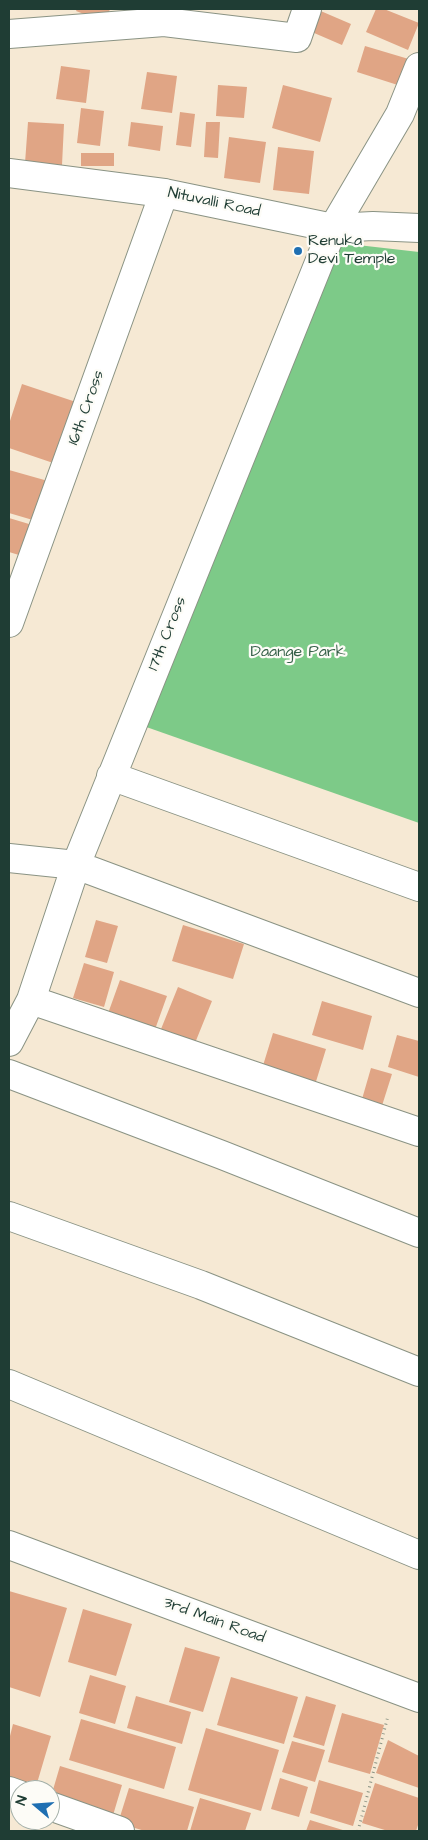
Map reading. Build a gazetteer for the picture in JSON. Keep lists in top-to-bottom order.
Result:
{
  "streets": {
    "street": [
      "Nituvalli Road",
      "16th Cross",
      "17th Cross",
      "3rd Main Road"
    ]
  },
  "crossings": [
    ["Nituvalli Road", "16th Cross"],
    ["Nituvalli Road", "17th Cross"]
  ],
  "parks": ["Daange Park"],
  "places": ["Renuka Devi Temple"],
  "north": "left"
}
